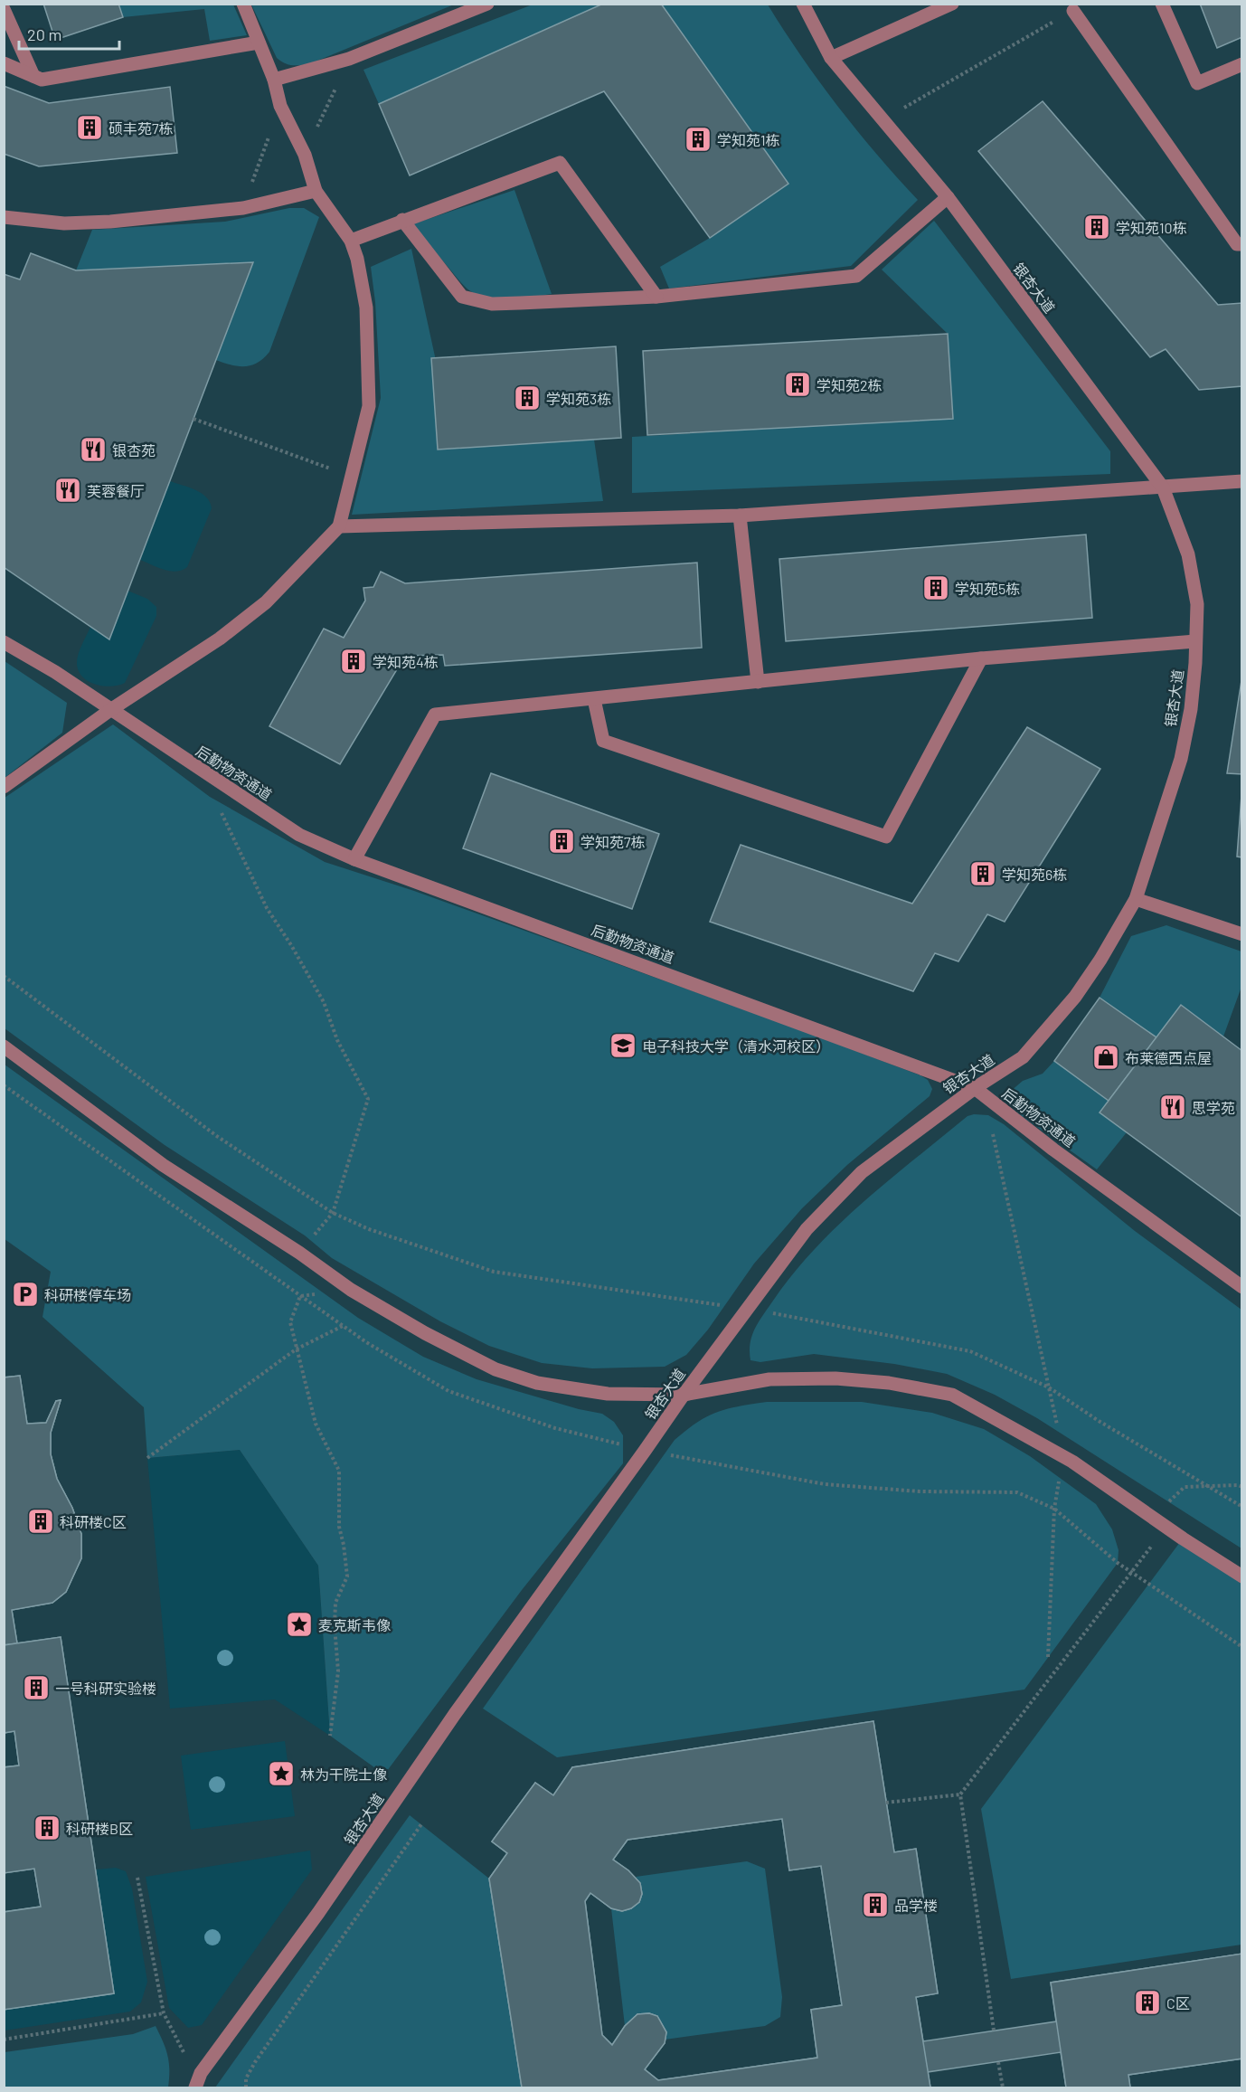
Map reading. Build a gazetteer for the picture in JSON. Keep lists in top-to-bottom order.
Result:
{
  "streets": {
    "street": ["银杏大道", "后勤物资通道"]
  },
  "crossings": [
    ["银杏大道", "后勤物资通道"]
  ],
  "places": {
    "building": [
      "硕丰苑7栋",
      "学知苑1栋",
      "学知苑10栋",
      "学知苑2栋",
      "学知苑3栋",
      "学知苑5栋",
      "学知苑4栋",
      "学知苑7栋",
      "学知苑6栋",
      "科研楼C区",
      "一号科研实验楼",
      "科研楼B区",
      "品学楼",
      "C区"
    ],
    "restaurant": ["银杏苑", "芙蓉餐厅", "思学苑"],
    "school or university": ["电子科技大学（清水河校区）"],
    "shop": ["布莱德西点屋"],
    "parking": ["科研楼停车场"],
    "place": ["麦克斯韦像", "林为干院士像"]
  },
  "scale_bar": "20 m"
}
